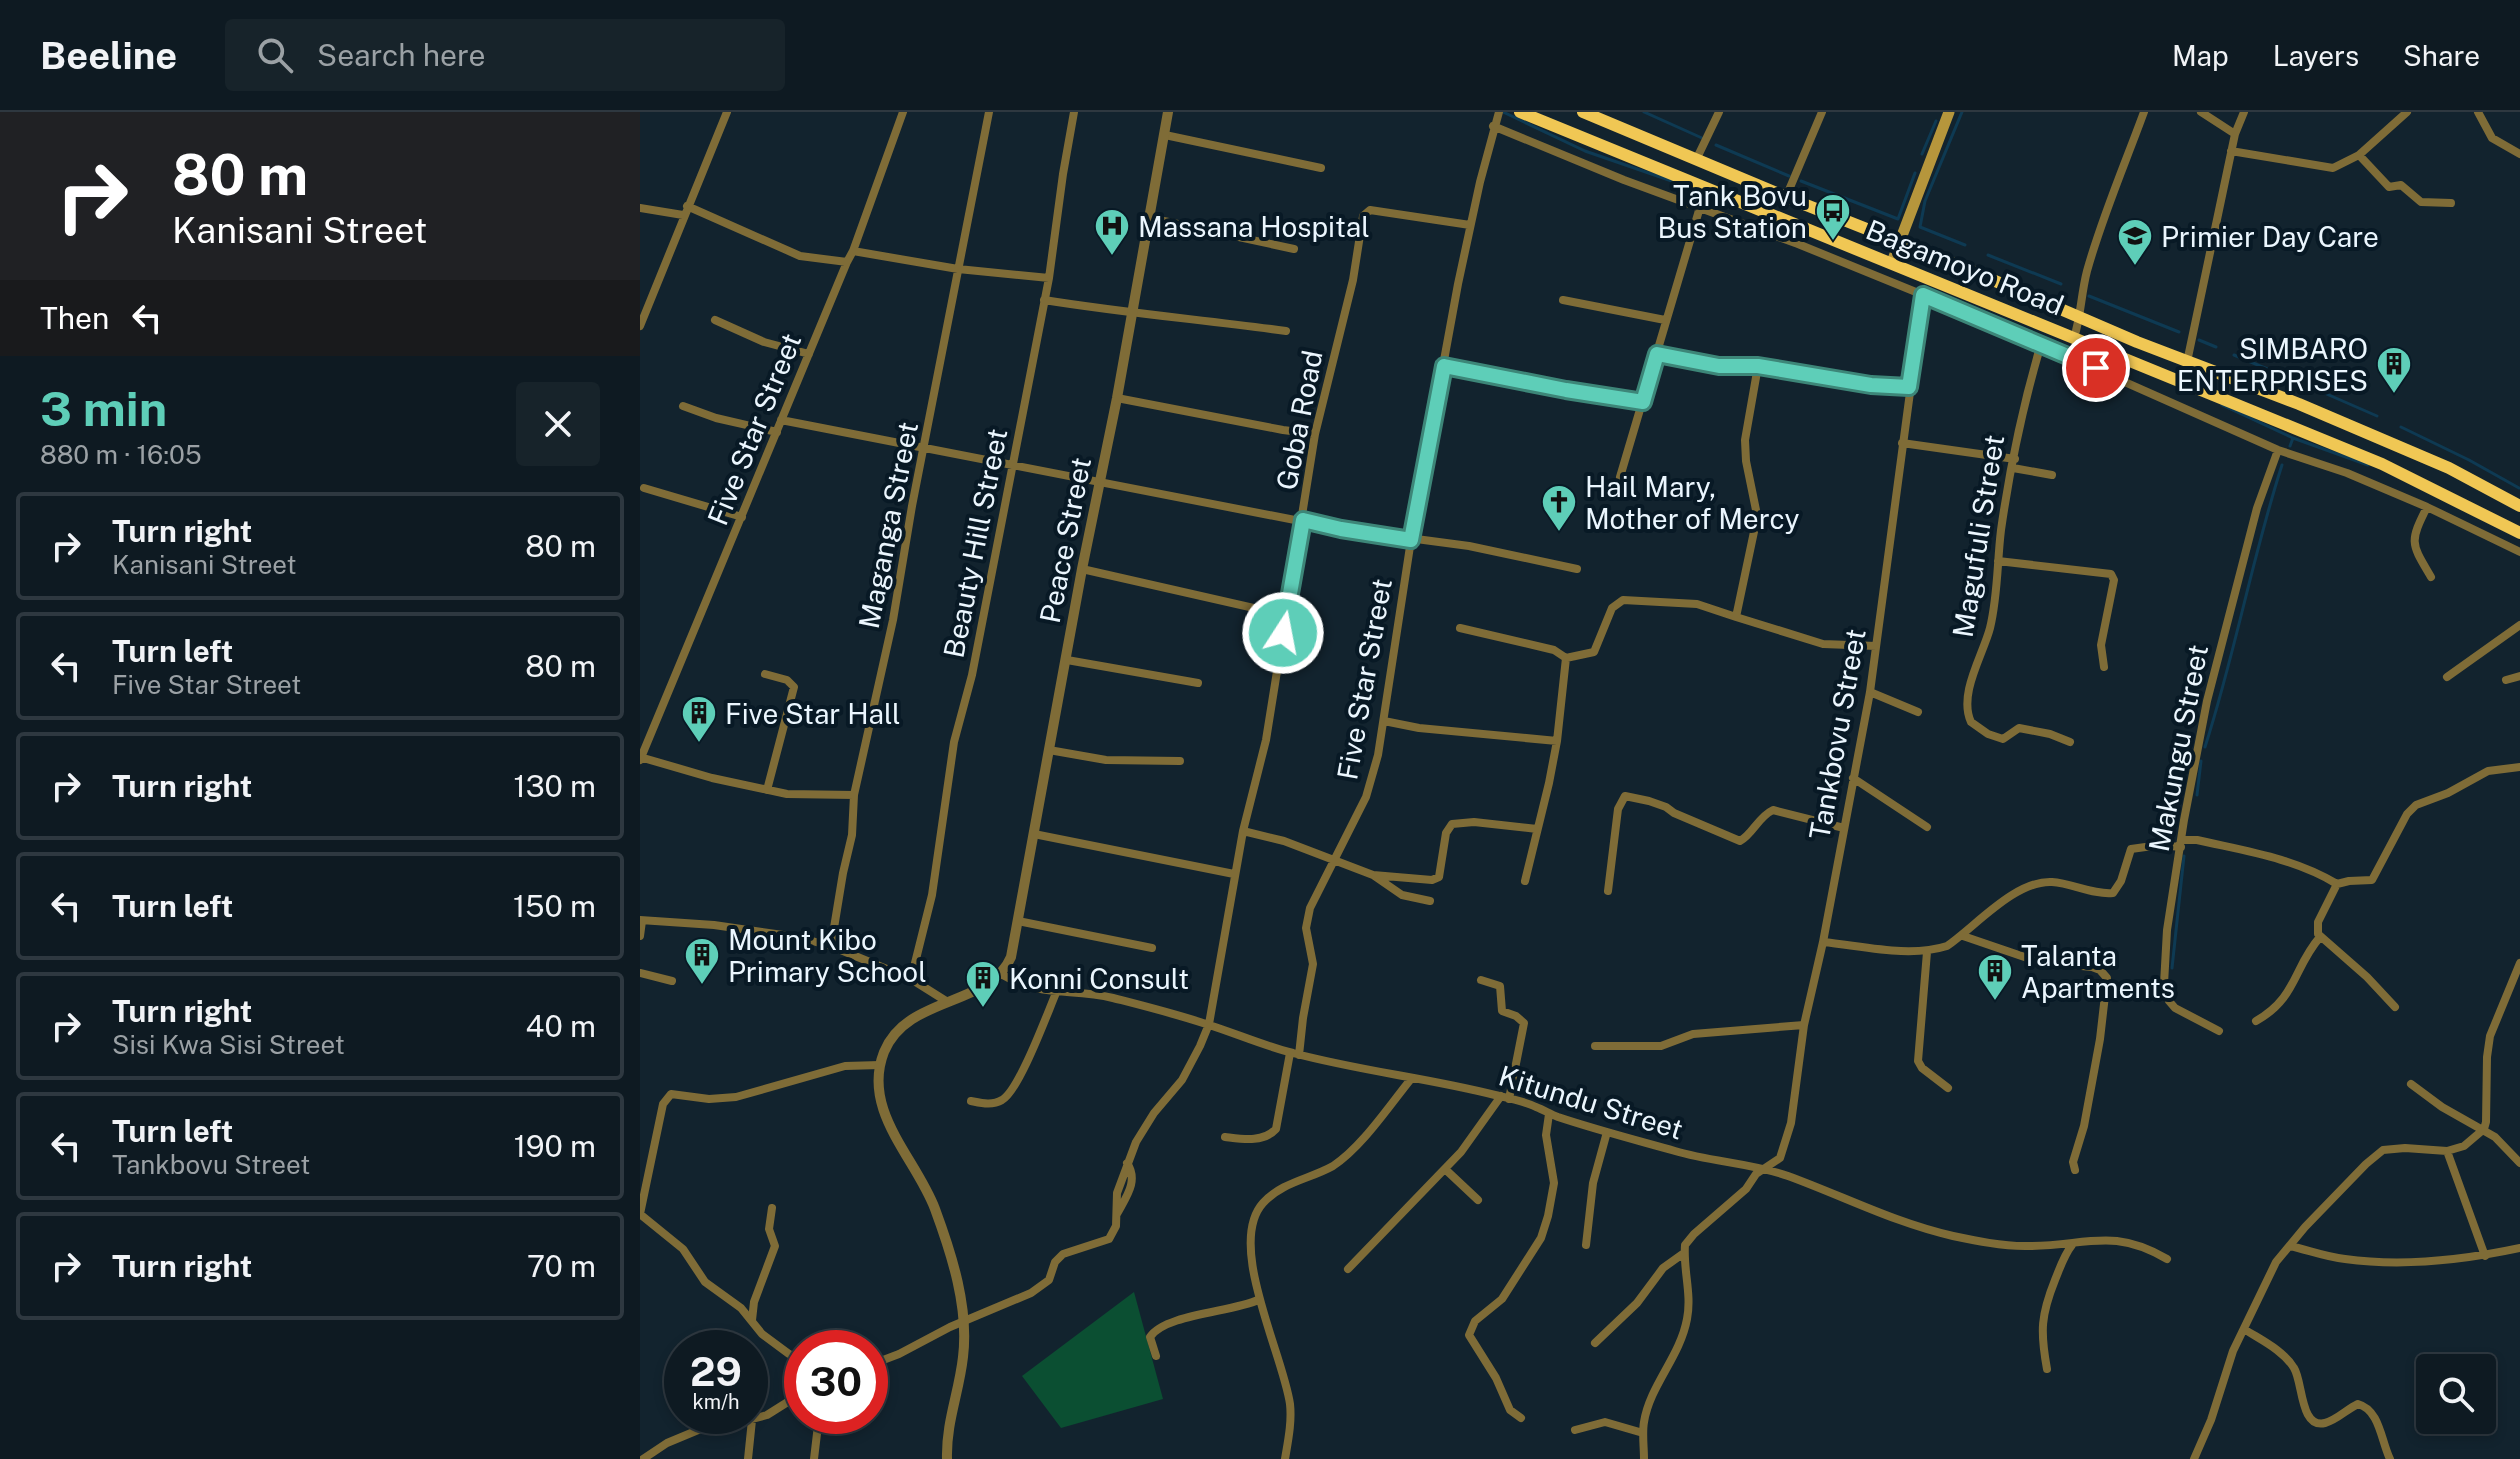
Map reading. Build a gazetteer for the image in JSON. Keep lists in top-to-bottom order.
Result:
{
  "streets": {
    "highway": ["Bagamoyo Road"],
    "street": [
      "Goba Road",
      "Five Star Street",
      "Maganga Street",
      "Magufuli Street",
      "Peace Street",
      "Beauty Hill Street",
      "Tankbovu Street",
      "Makungu Street",
      "Kitundu Street"
    ]
  },
  "crossings": [
    ["Goba Road", "Five Star Street"],
    ["Goba Road", "Kitundu Street"],
    ["Five Star Street", "Kitundu Street"],
    ["Peace Street", "Kitundu Street"],
    ["Tankbovu Street", "Kitundu Street"]
  ],
  "places": {
    "bus stop": ["Tank Bovu Bus Station"],
    "hospital": ["Massana Hospital"],
    "school or university": ["Primier Day Care"],
    "building": [
      "SIMBARO ENTERPRISES",
      "Five Star Hall",
      "Mount Kibo Primary School",
      "Talanta Apartments",
      "Konni Consult"
    ],
    "church": ["Hail Mary, Mother of Mercy"]
  },
  "page": {
    "header": "Beeline",
    "search": "Search here",
    "nav": ["Map", "Layers", "Share"],
    "turn": ["80 m", "Kanisani Street"],
    "then": "Then",
    "heading": ["3 min", "880 m · 16:05"],
    "list": [
      {
        "name": "Turn right",
        "note": "Kanisani Street",
        "value": "80 m"
      },
      {
        "name": "Turn left",
        "note": "Five Star Street",
        "value": "80 m"
      },
      {
        "name": "Turn right",
        "value": "130 m"
      },
      {
        "name": "Turn left",
        "value": "150 m"
      },
      {
        "name": "Turn right",
        "note": "Sisi Kwa Sisi Street",
        "value": "40 m"
      },
      {
        "name": "Turn left",
        "note": "Tankbovu Street",
        "value": "190 m"
      },
      {
        "name": "Turn right",
        "value": "70 m"
      }
    ],
    "speed": "29 km/h",
    "limit": "30"
  }
}
